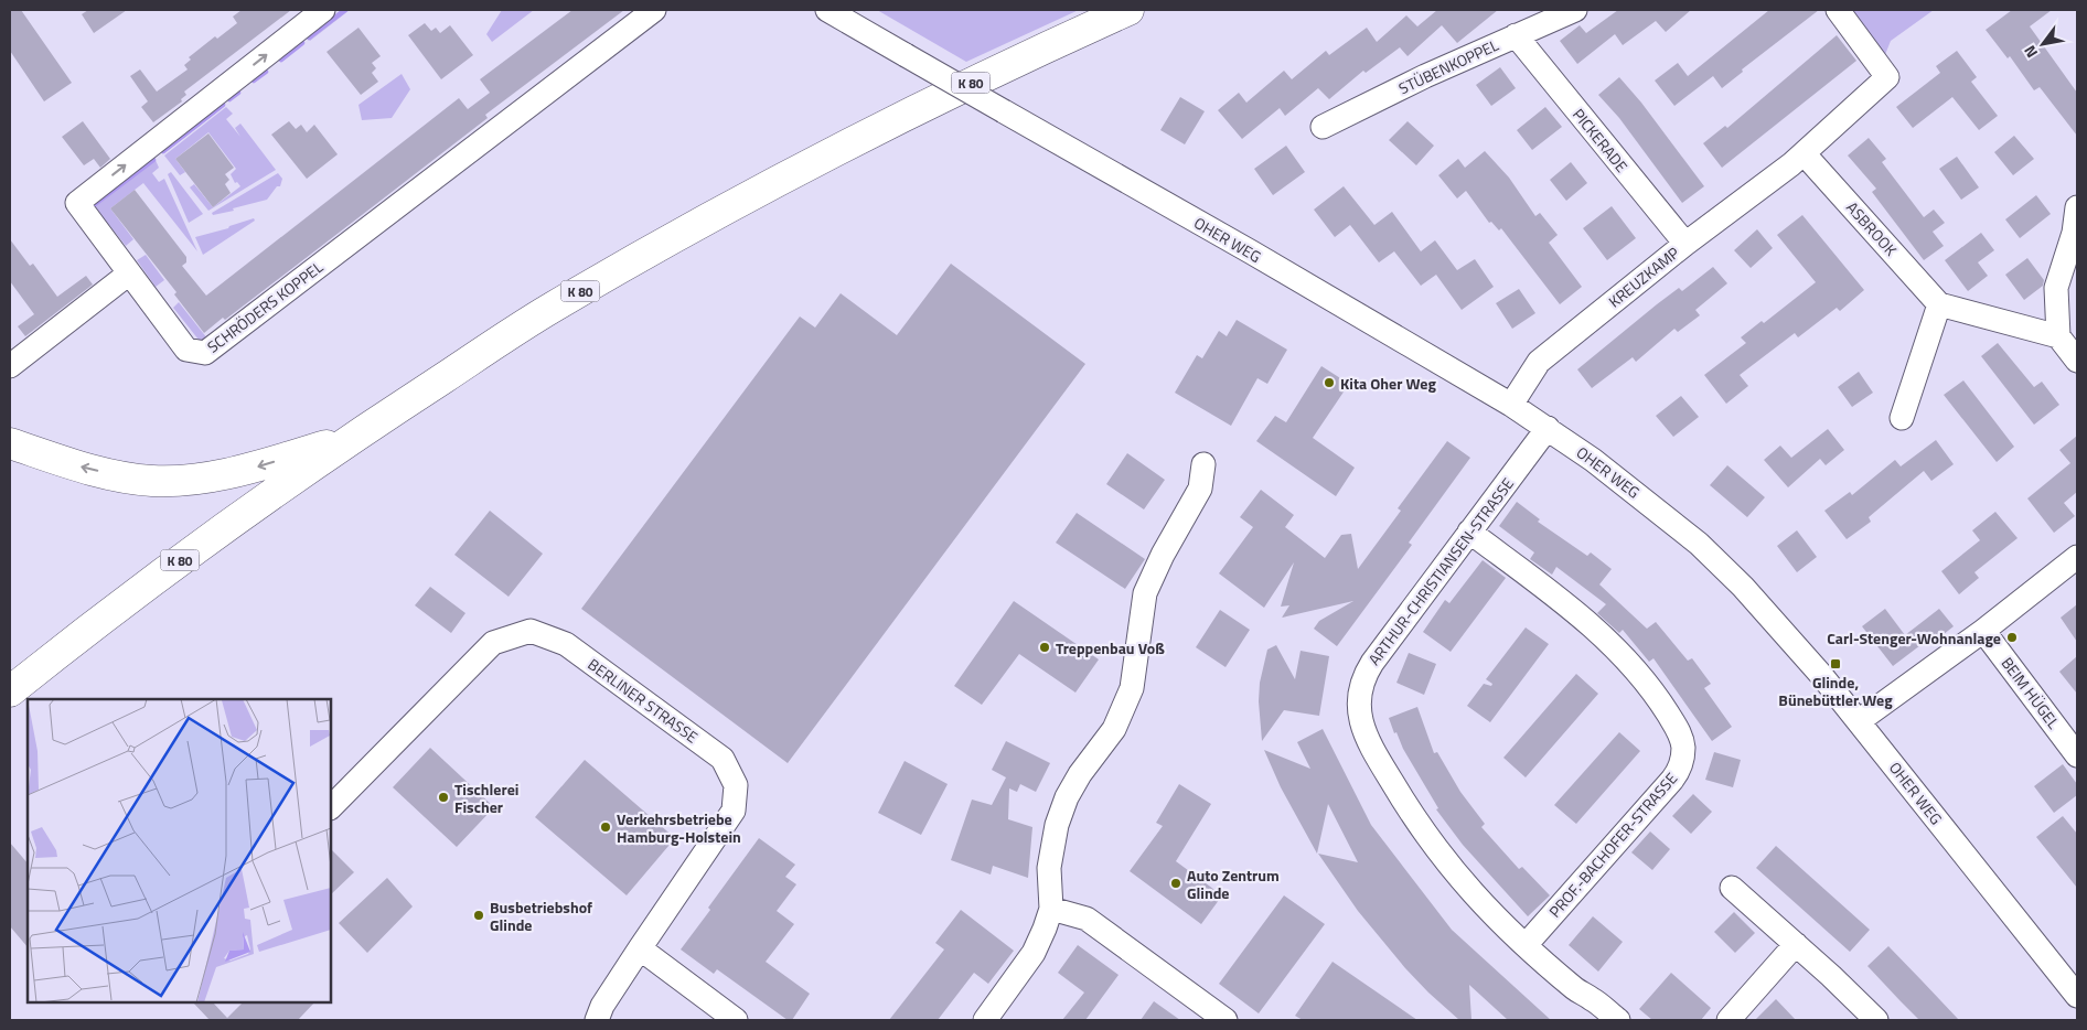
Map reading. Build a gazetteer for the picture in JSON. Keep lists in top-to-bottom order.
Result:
{
  "streets": {
    "highway": ["K 80"],
    "street": [
      "STÜBENKOPPEL",
      "PICKERADE",
      "ASBROOK",
      "OHER WEG",
      "KREUZKAMP",
      "SCHRÖDERS KOPPEL",
      "ARTHUR-CHRISTIANSEN-STRASSE",
      "BEIM HÜGEL",
      "BERLINER STRASSE",
      "PROF.-BACHOFER-STRASSE"
    ]
  },
  "crossings": [
    ["STÜBENKOPPEL", "PICKERADE"],
    ["PICKERADE", "KREUZKAMP"],
    ["ASBROOK", "KREUZKAMP"],
    ["OHER WEG", "KREUZKAMP"],
    ["OHER WEG", "ARTHUR-CHRISTIANSEN-STRASSE"],
    ["ARTHUR-CHRISTIANSEN-STRASSE", "PROF.-BACHOFER-STRASSE"]
  ],
  "places": {
    "other": [
      "Kita Oher Weg",
      "Carl-Stenger-Wohnanlage",
      "Treppenbau Voß",
      "Tischlerei Fischer",
      "Verkehrsbetriebe Hamburg-Holstein",
      "Auto Zentrum Glinde",
      "Busbetriebshof Glinde"
    ],
    "transit": ["Glinde, Bünebüttler Weg"]
  },
  "north": "bottom left"
}
